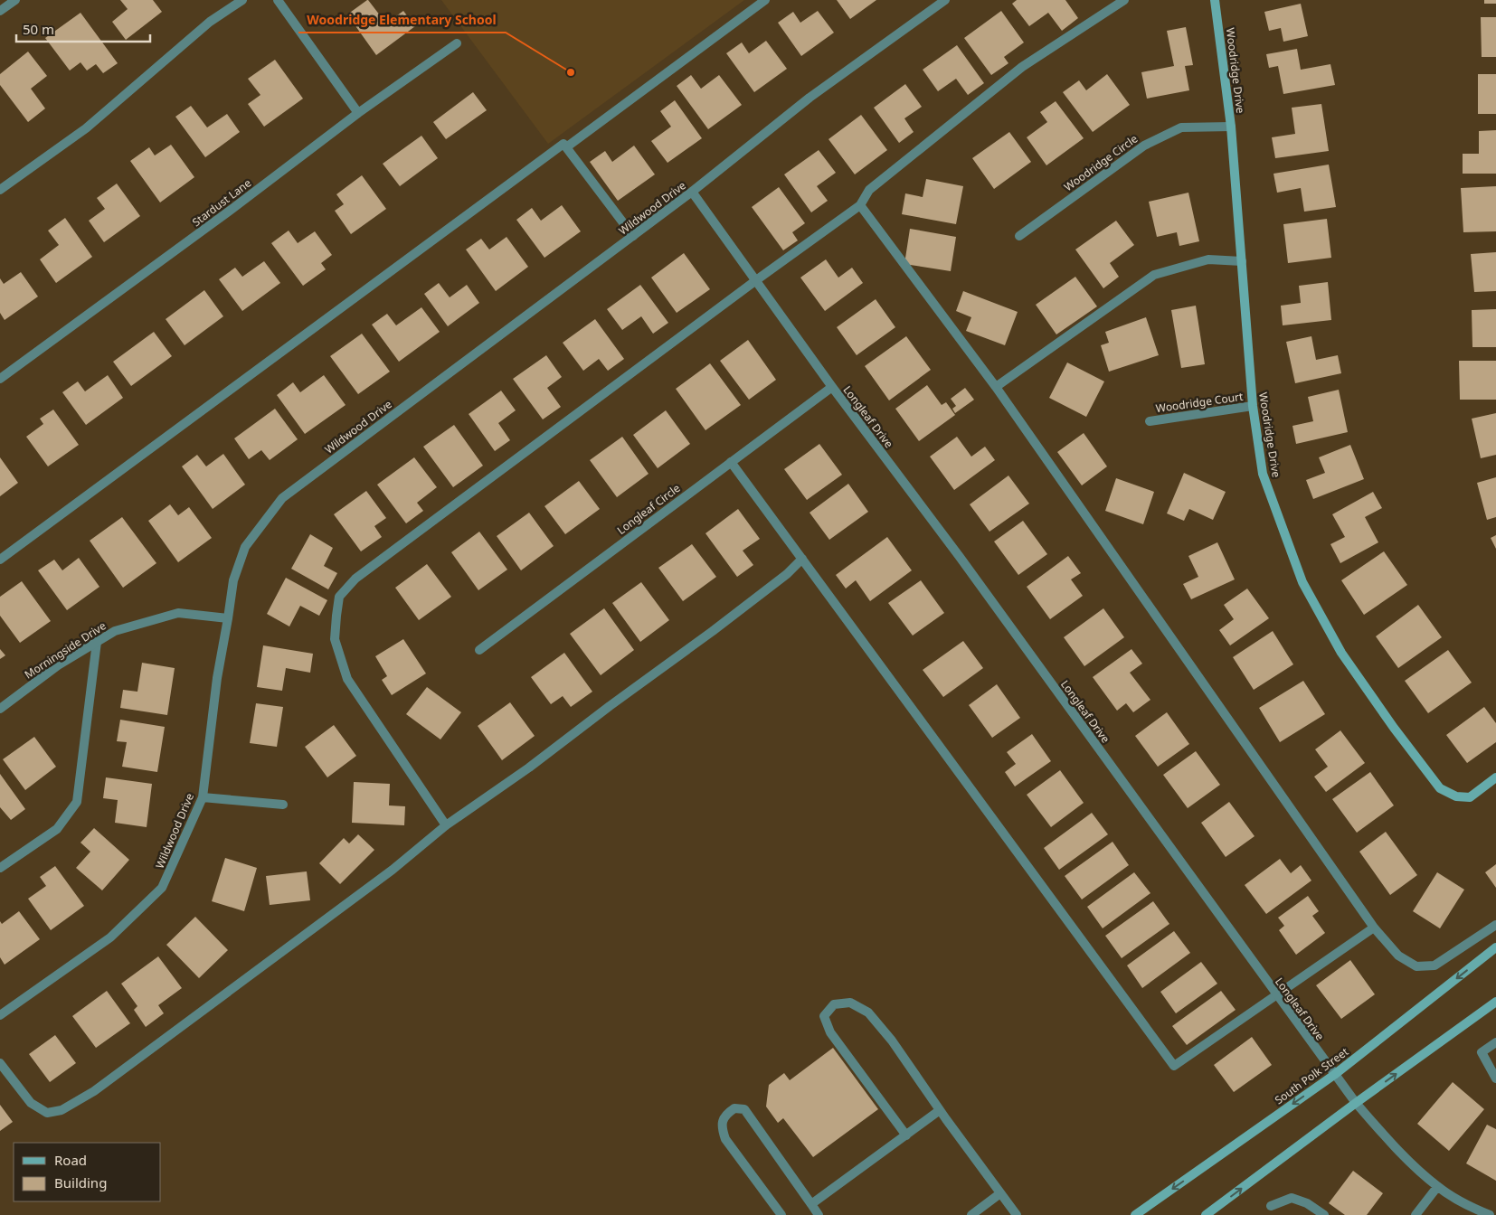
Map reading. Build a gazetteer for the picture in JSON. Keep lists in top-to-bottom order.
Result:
{
  "streets": {
    "street": [
      "Woodridge Drive",
      "Woodridge Circle",
      "Stardust Lane",
      "Wildwood Drive",
      "Woodridge Court",
      "Longleaf Drive",
      "Longleaf Circle",
      "Morningside Drive",
      "South Polk Street"
    ]
  },
  "crossings": [
    ["Woodridge Drive", "Woodridge Circle"],
    ["Woodridge Drive", "Woodridge Court"],
    ["Wildwood Drive", "Longleaf Drive"],
    ["Wildwood Drive", "Morningside Drive"],
    ["Longleaf Drive", "Longleaf Circle"],
    ["Longleaf Drive", "South Polk Street"]
  ],
  "places": ["Woodridge Elementary School"],
  "legend": ["Road", "Building"],
  "scale_bar": "50 m"
}
